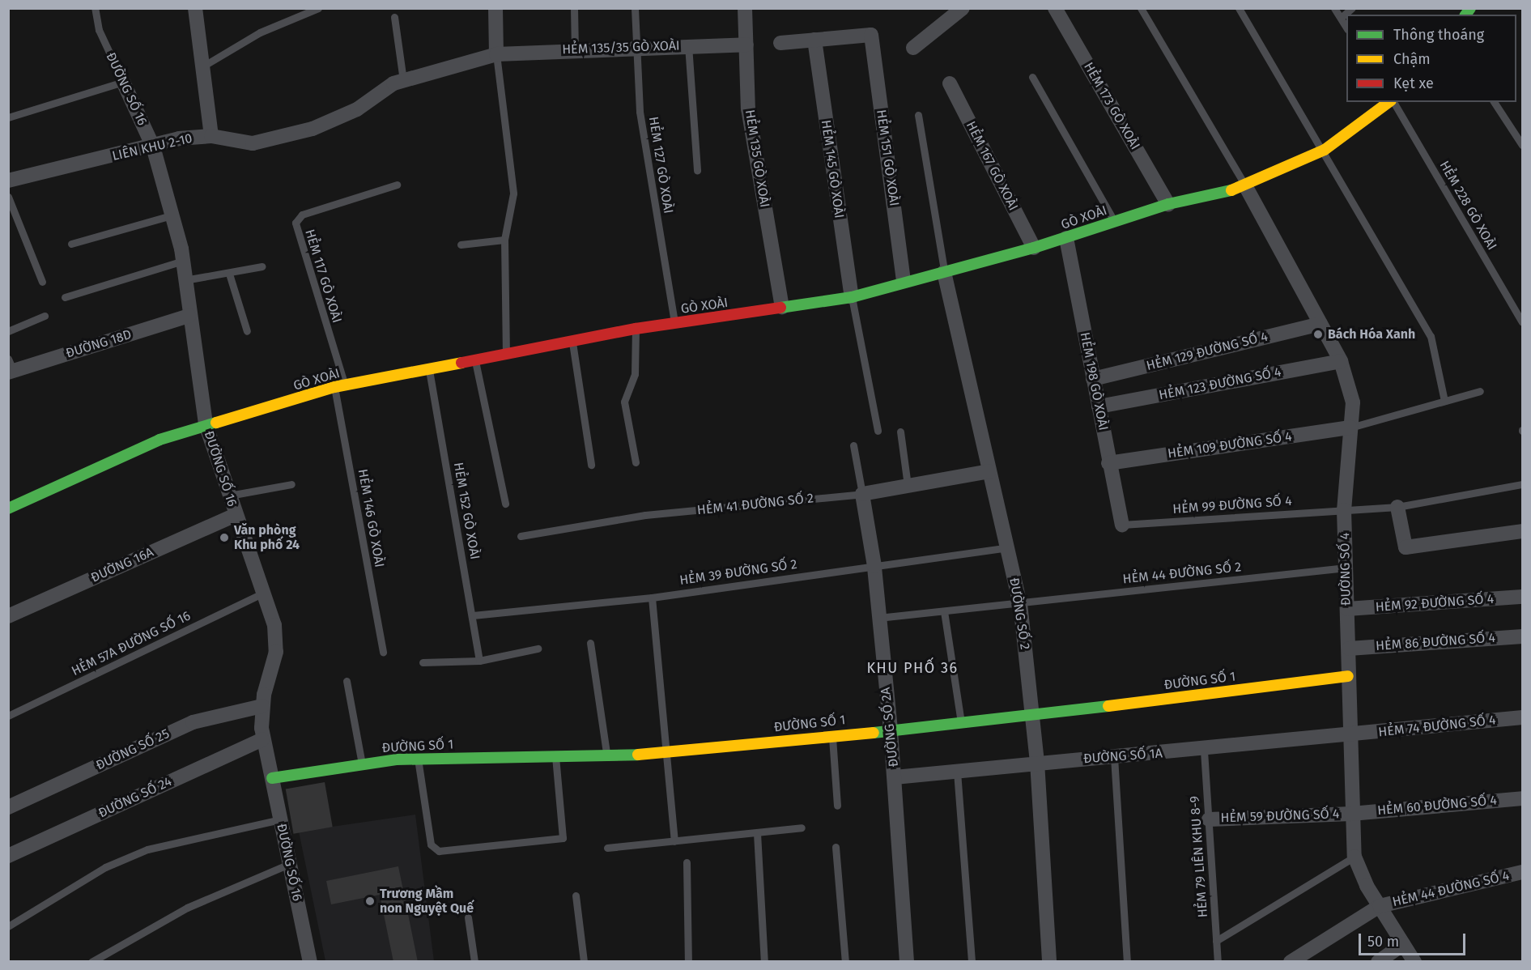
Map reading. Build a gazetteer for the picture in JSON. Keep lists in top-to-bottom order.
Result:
{
  "streets": {
    "street": [
      "HẺM 135/35 GÒ XOÀI",
      "ĐƯỜNG SỐ 16",
      "HẺM 173 GÒ XOÀI",
      "LIÊN KHU 2-10",
      "HẺM 151 GÒ XOÀI",
      "HẺM 135 GÒ XOÀI",
      "HẺM 167 GÒ XOÀI",
      "HẺM 145 GÒ XOÀI",
      "GÒ XOÀI",
      "ĐƯỜNG 18D",
      "HẺM 129 ĐƯỜNG SỐ 4",
      "HẺM 198 GÒ XOÀI",
      "HẺM 123 ĐƯỜNG SỐ 4",
      "HẺM 109 ĐƯỜNG SỐ 4",
      "HẺM 41 ĐƯỜNG SỐ 2",
      "ĐƯỜNG 16A",
      "ĐƯỜNG SỐ 4",
      "HẺM 92 ĐƯỜNG SỐ 4",
      "ĐƯỜNG SỐ 2",
      "HẺM 86 ĐƯỜNG SỐ 4",
      "ĐƯỜNG SỐ 1",
      "HẺM 74 ĐƯỜNG SỐ 4",
      "ĐƯỜNG SỐ 2A",
      "ĐƯỜNG SỐ 25",
      "ĐƯỜNG SỐ 1A",
      "ĐƯỜNG SỐ 24",
      "HẺM 60 ĐƯỜNG SỐ 4",
      "HẺM 59 ĐƯỜNG SỐ 4",
      "HẺM 44 ĐƯỜNG SỐ 4"
    ],
    "lane": [
      "HẺM 127 GÒ XOÀI",
      "HẺM 228 GÒ XOÀI",
      "HẺM 117 GÒ XOÀI",
      "HẺM 99 ĐƯỜNG SỐ 4",
      "HẺM 152 GÒ XOÀI",
      "HẺM 146 GÒ XOÀI",
      "HẺM 39 ĐƯỜNG SỐ 2",
      "HẺM 44 ĐƯỜNG SỐ 2",
      "HẺM 57A ĐƯỜNG SỐ 16",
      "HẺM 79 LIÊN KHU 8-9"
    ]
  },
  "crossings": [
    ["HẺM 135/35 GÒ XOÀI", "LIÊN KHU 2-10"],
    ["HẺM 135/35 GÒ XOÀI", "HẺM 135 GÒ XOÀI"],
    ["HẺM 135/35 GÒ XOÀI", "HẺM 127 GÒ XOÀI"],
    ["ĐƯỜNG SỐ 16", "LIÊN KHU 2-10"],
    ["ĐƯỜNG SỐ 16", "GÒ XOÀI"],
    ["ĐƯỜNG SỐ 16", "ĐƯỜNG 18D"],
    ["ĐƯỜNG SỐ 16", "ĐƯỜNG 16A"],
    ["ĐƯỜNG SỐ 16", "HẺM 57A ĐƯỜNG SỐ 16"],
    ["ĐƯỜNG SỐ 16", "ĐƯỜNG SỐ 1"],
    ["ĐƯỜNG SỐ 16", "ĐƯỜNG SỐ 25"],
    ["ĐƯỜNG SỐ 16", "ĐƯỜNG SỐ 24"],
    ["HẺM 173 GÒ XOÀI", "GÒ XOÀI"],
    ["HẺM 151 GÒ XOÀI", "HẺM 145 GÒ XOÀI"],
    ["HẺM 151 GÒ XOÀI", "GÒ XOÀI"],
    ["HẺM 135 GÒ XOÀI", "GÒ XOÀI"],
    ["HẺM 127 GÒ XOÀI", "GÒ XOÀI"],
    ["HẺM 167 GÒ XOÀI", "GÒ XOÀI"],
    ["HẺM 145 GÒ XOÀI", "GÒ XOÀI"],
    ["GÒ XOÀI", "HẺM 117 GÒ XOÀI"],
    ["GÒ XOÀI", "HẺM 198 GÒ XOÀI"],
    ["GÒ XOÀI", "HẺM 152 GÒ XOÀI"],
    ["GÒ XOÀI", "HẺM 146 GÒ XOÀI"],
    ["GÒ XOÀI", "ĐƯỜNG SỐ 4"],
    ["GÒ XOÀI", "ĐƯỜNG SỐ 2"],
    ["HẺM 117 GÒ XOÀI", "HẺM 146 GÒ XOÀI"],
    ["HẺM 129 ĐƯỜNG SỐ 4", "HẺM 198 GÒ XOÀI"],
    ["HẺM 129 ĐƯỜNG SỐ 4", "ĐƯỜNG SỐ 4"],
    ["HẺM 198 GÒ XOÀI", "HẺM 123 ĐƯỜNG SỐ 4"],
    ["HẺM 198 GÒ XOÀI", "HẺM 109 ĐƯỜNG SỐ 4"],
    ["HẺM 198 GÒ XOÀI", "HẺM 99 ĐƯỜNG SỐ 4"],
    ["HẺM 123 ĐƯỜNG SỐ 4", "ĐƯỜNG SỐ 4"],
    ["HẺM 109 ĐƯỜNG SỐ 4", "ĐƯỜNG SỐ 4"],
    ["HẺM 41 ĐƯỜNG SỐ 2", "ĐƯỜNG SỐ 2"],
    ["HẺM 41 ĐƯỜNG SỐ 2", "ĐƯỜNG SỐ 2A"],
    ["HẺM 99 ĐƯỜNG SỐ 4", "ĐƯỜNG SỐ 4"],
    ["HẺM 152 GÒ XOÀI", "HẺM 39 ĐƯỜNG SỐ 2"],
    ["ĐƯỜNG SỐ 4", "HẺM 44 ĐƯỜNG SỐ 2"],
    ["ĐƯỜNG SỐ 4", "HẺM 92 ĐƯỜNG SỐ 4"],
    ["ĐƯỜNG SỐ 4", "HẺM 86 ĐƯỜNG SỐ 4"],
    ["ĐƯỜNG SỐ 4", "ĐƯỜNG SỐ 1"],
    ["ĐƯỜNG SỐ 4", "HẺM 74 ĐƯỜNG SỐ 4"],
    ["ĐƯỜNG SỐ 4", "ĐƯỜNG SỐ 1A"],
    ["ĐƯỜNG SỐ 4", "HẺM 60 ĐƯỜNG SỐ 4"],
    ["ĐƯỜNG SỐ 4", "HẺM 59 ĐƯỜNG SỐ 4"],
    ["ĐƯỜNG SỐ 4", "HẺM 44 ĐƯỜNG SỐ 4"],
    ["HẺM 39 ĐƯỜNG SỐ 2", "ĐƯỜNG SỐ 2"],
    ["HẺM 39 ĐƯỜNG SỐ 2", "ĐƯỜNG SỐ 2A"],
    ["HẺM 44 ĐƯỜNG SỐ 2", "ĐƯỜNG SỐ 2"],
    ["HẺM 44 ĐƯỜNG SỐ 2", "ĐƯỜNG SỐ 2A"],
    ["ĐƯỜNG SỐ 2", "ĐƯỜNG SỐ 1"],
    ["ĐƯỜNG SỐ 2", "ĐƯỜNG SỐ 1A"],
    ["ĐƯỜNG SỐ 1", "ĐƯỜNG SỐ 2A"],
    ["HẺM 74 ĐƯỜNG SỐ 4", "ĐƯỜNG SỐ 1A"],
    ["ĐƯỜNG SỐ 2A", "ĐƯỜNG SỐ 1A"],
    ["ĐƯỜNG SỐ 1A", "HẺM 79 LIÊN KHU 8-9"],
    ["HẺM 60 ĐƯỜNG SỐ 4", "HẺM 59 ĐƯỜNG SỐ 4"],
    ["HẺM 59 ĐƯỜNG SỐ 4", "HẺM 79 LIÊN KHU 8-9"]
  ],
  "districts": ["KHU PHỐ 36"],
  "places": ["Bách Hóa Xanh", "Văn phòng Khu phố 24", "Trương Mầm non Nguyệt Quế"],
  "legend": ["Thông thoáng", "Chậm", "Kẹt xe"],
  "scale_bar": "50 m"
}
